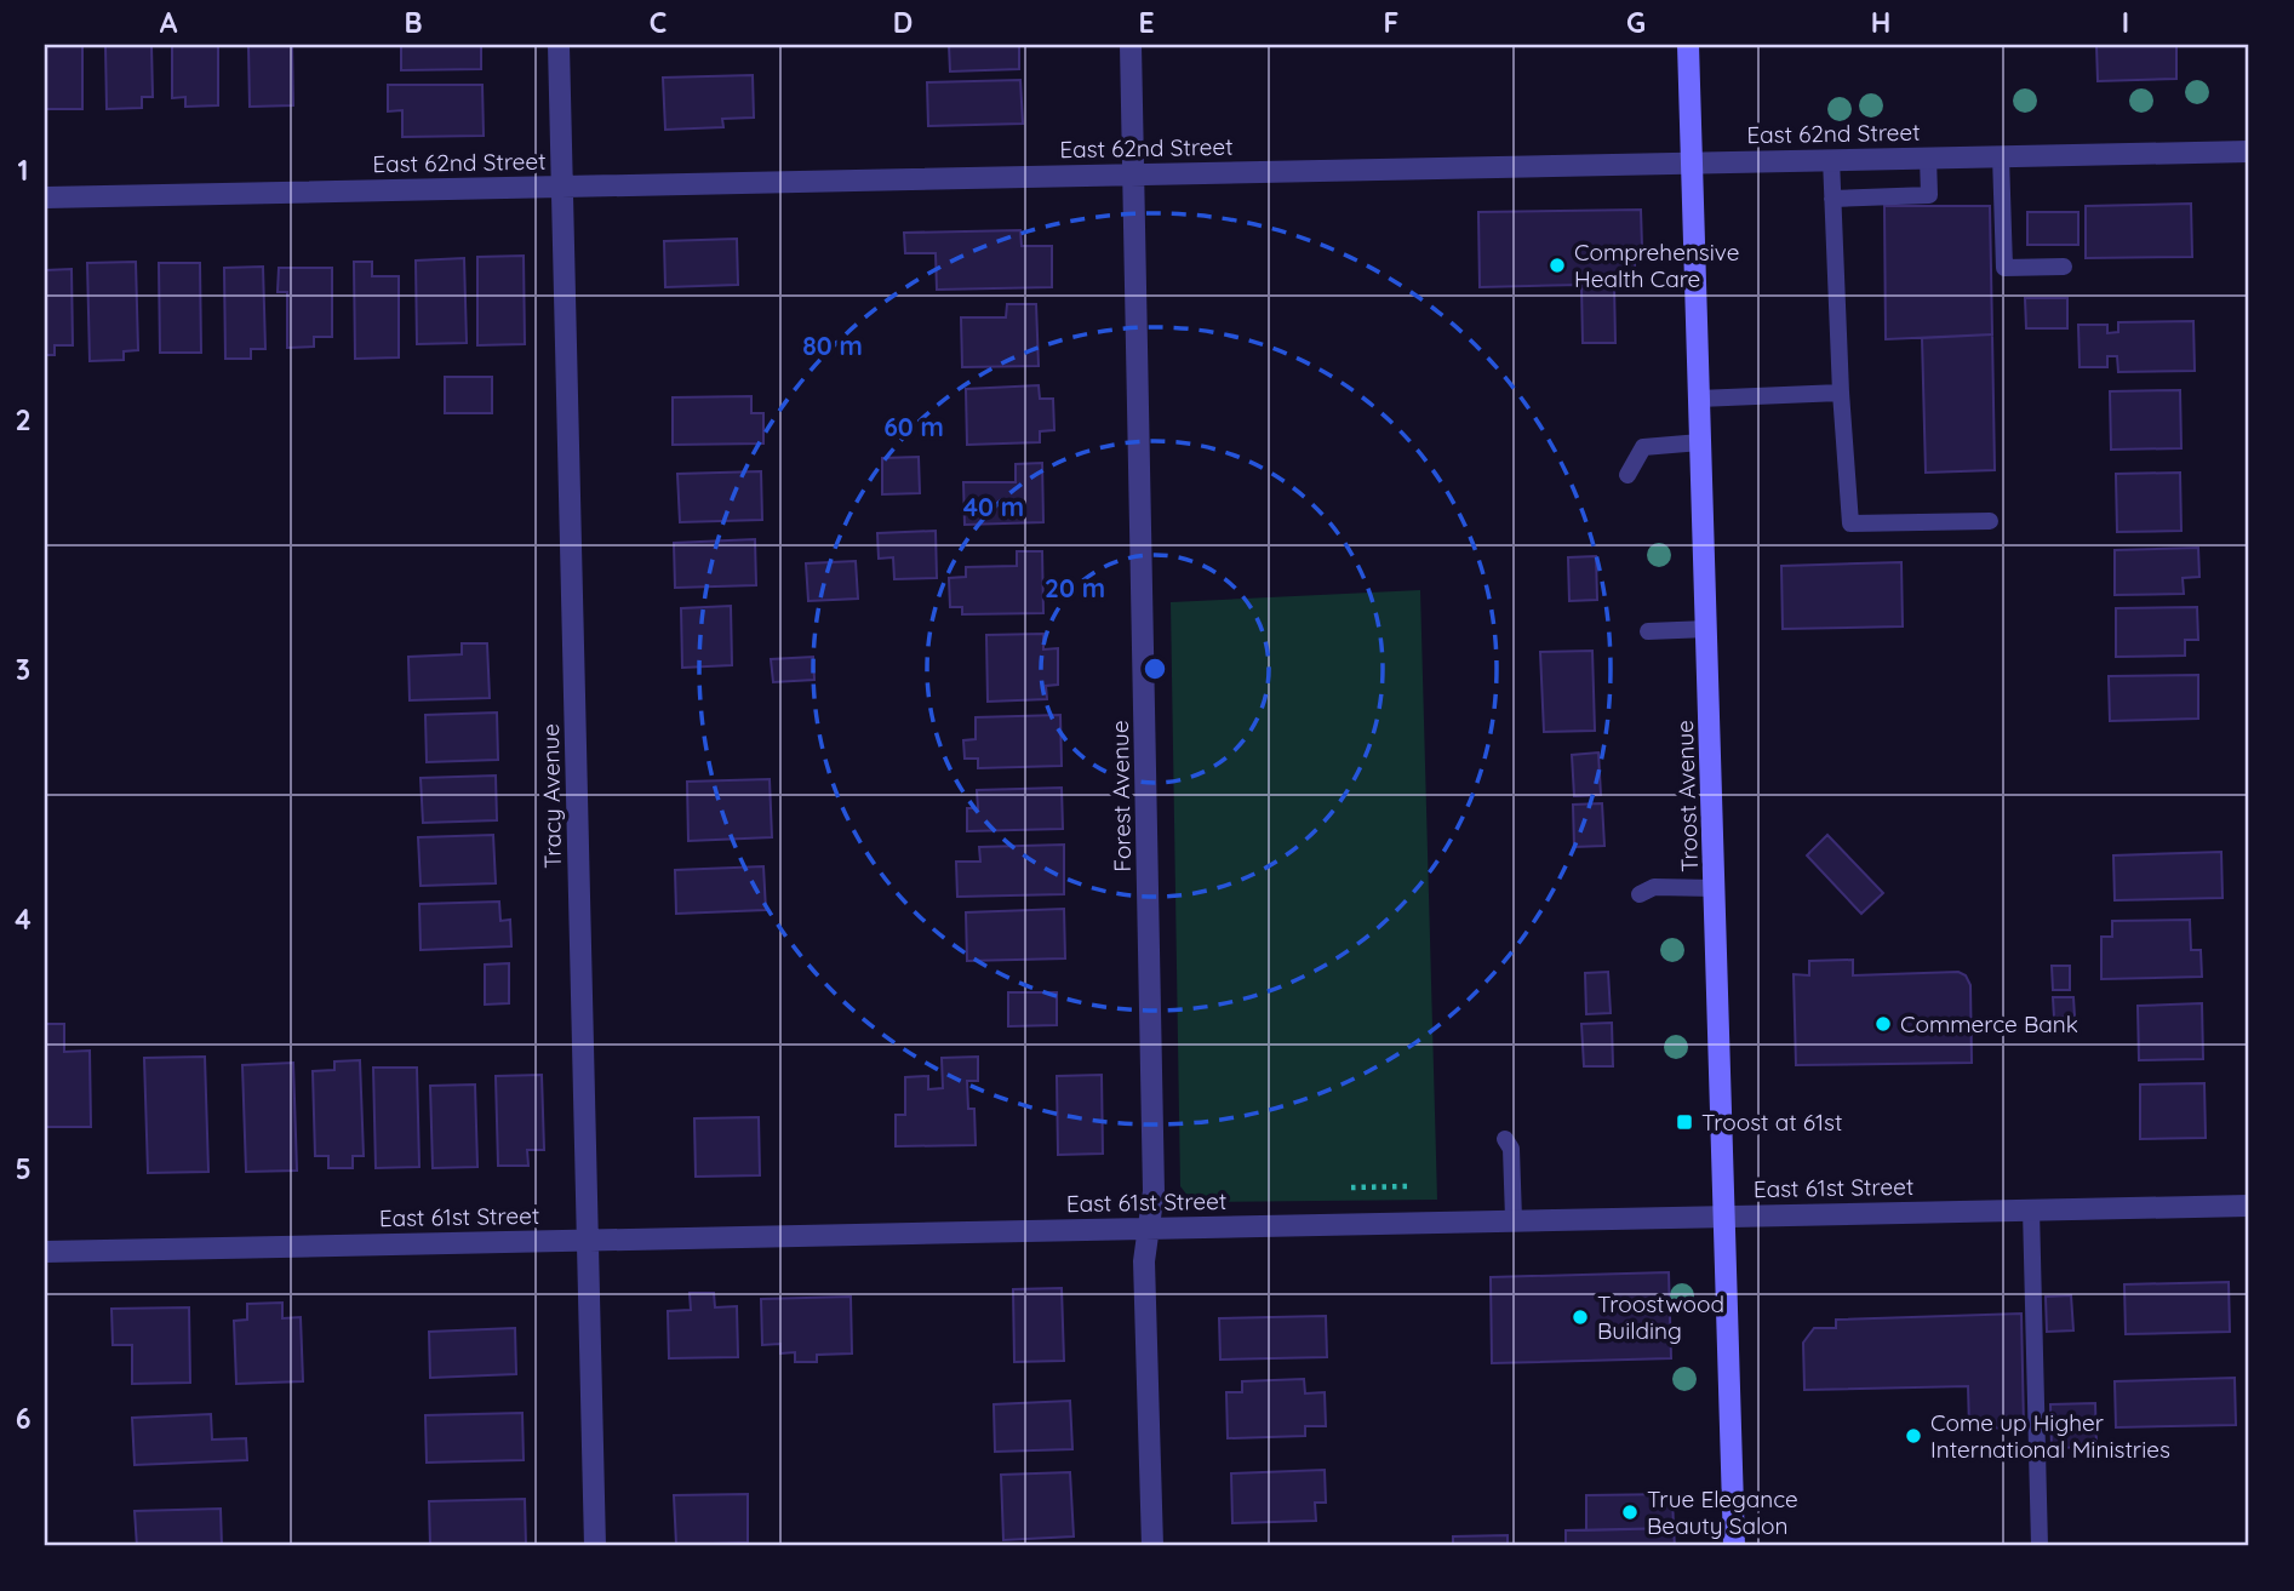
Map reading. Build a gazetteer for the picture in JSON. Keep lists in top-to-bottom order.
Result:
{
  "streets": {
    "main road": ["Troost Avenue"],
    "street": [
      "East 62nd Street",
      "Tracy Avenue",
      "Forest Avenue",
      "East 61st Street"
    ]
  },
  "crossings": [
    ["East 62nd Street", "Tracy Avenue"],
    ["East 62nd Street", "Forest Avenue"],
    ["East 62nd Street", "Troost Avenue"],
    ["Tracy Avenue", "East 61st Street"],
    ["Forest Avenue", "East 61st Street"],
    ["Troost Avenue", "East 61st Street"]
  ],
  "places": {
    "other": [
      "Comprehensive Health Care",
      "Commerce Bank",
      "Troostwood Building",
      "Come up Higher International Ministries",
      "True Elegance Beauty Salon"
    ],
    "transit": ["Troost at 61st"]
  },
  "grid": {
    "columns": [
      "A",
      "B",
      "C",
      "D",
      "E",
      "F",
      "G",
      "H",
      "I"
    ],
    "rows": [
      "1",
      "2",
      "3",
      "4",
      "5",
      "6"
    ]
  },
  "rings": [
    "80 m",
    "60 m",
    "40 m",
    "20 m"
  ]
}
